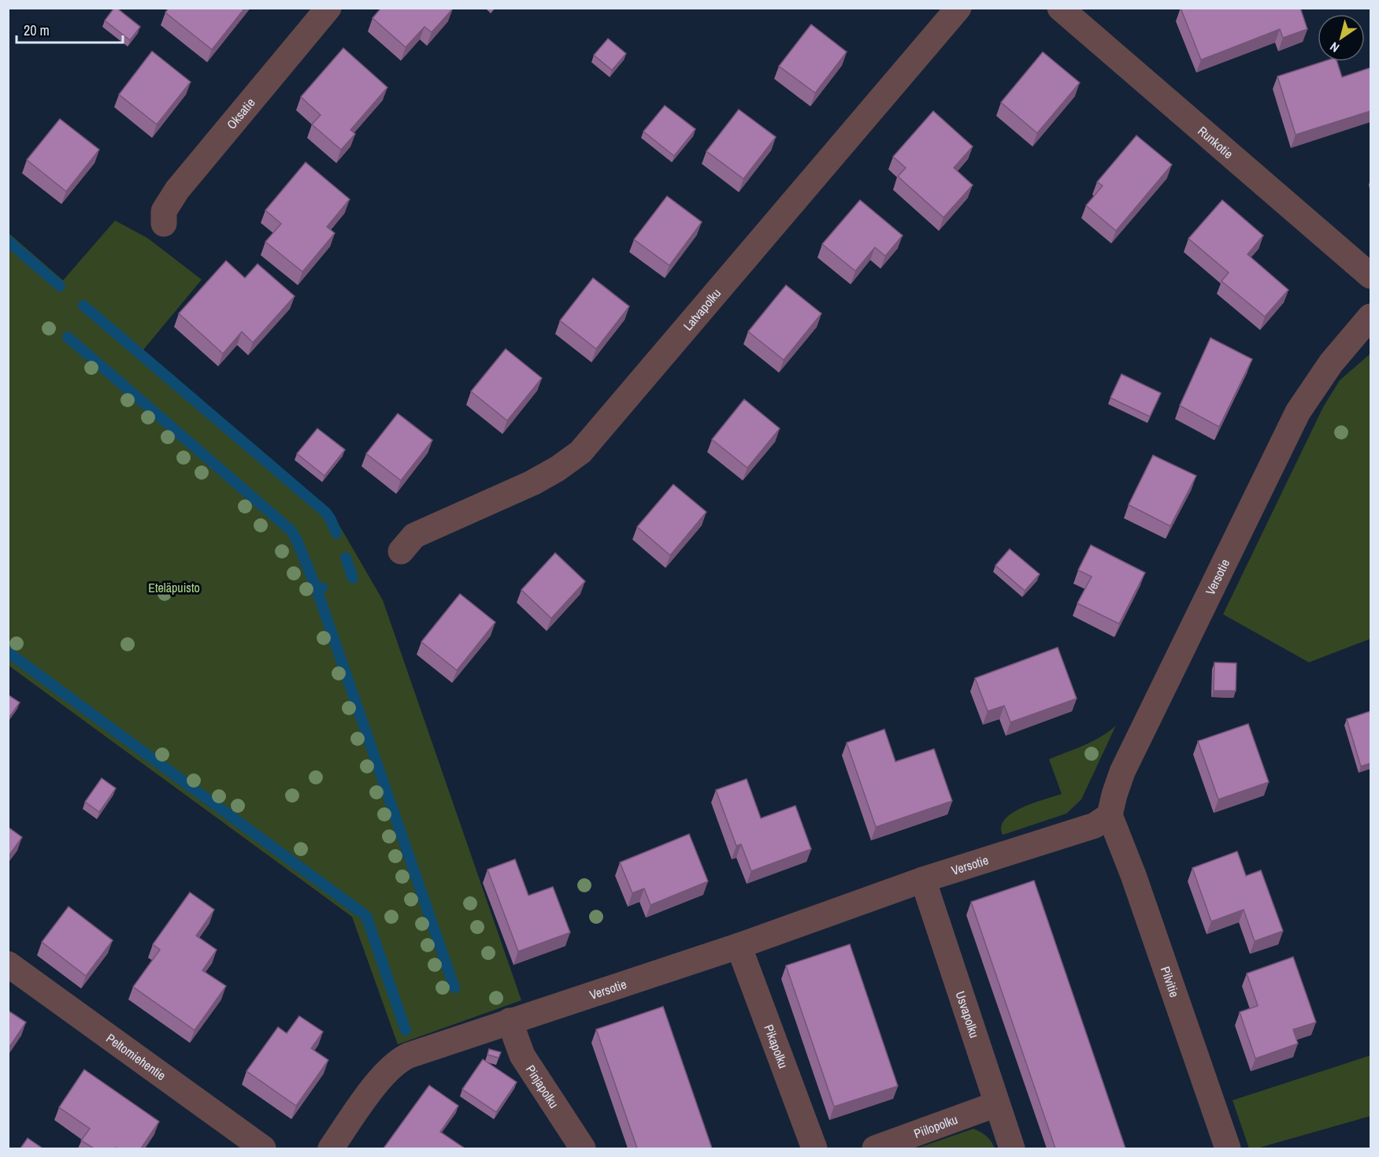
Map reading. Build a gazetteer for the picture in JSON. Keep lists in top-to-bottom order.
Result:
{
  "streets": {
    "street": [
      "Oksatie",
      "Runkotie",
      "Latvapolku",
      "Versotie",
      "Pilvitie",
      "Usvapolku",
      "Pikapolku",
      "Peltomiehentie",
      "Pinjapolku",
      "Piilopolku"
    ]
  },
  "crossings": [
    ["Versotie", "Pilvitie"],
    ["Versotie", "Usvapolku"],
    ["Versotie", "Pikapolku"],
    ["Versotie", "Pinjapolku"],
    ["Usvapolku", "Piilopolku"]
  ],
  "parks": ["Eteläpuisto"],
  "scale_bar": "20 m",
  "north": "bottom left"
}
